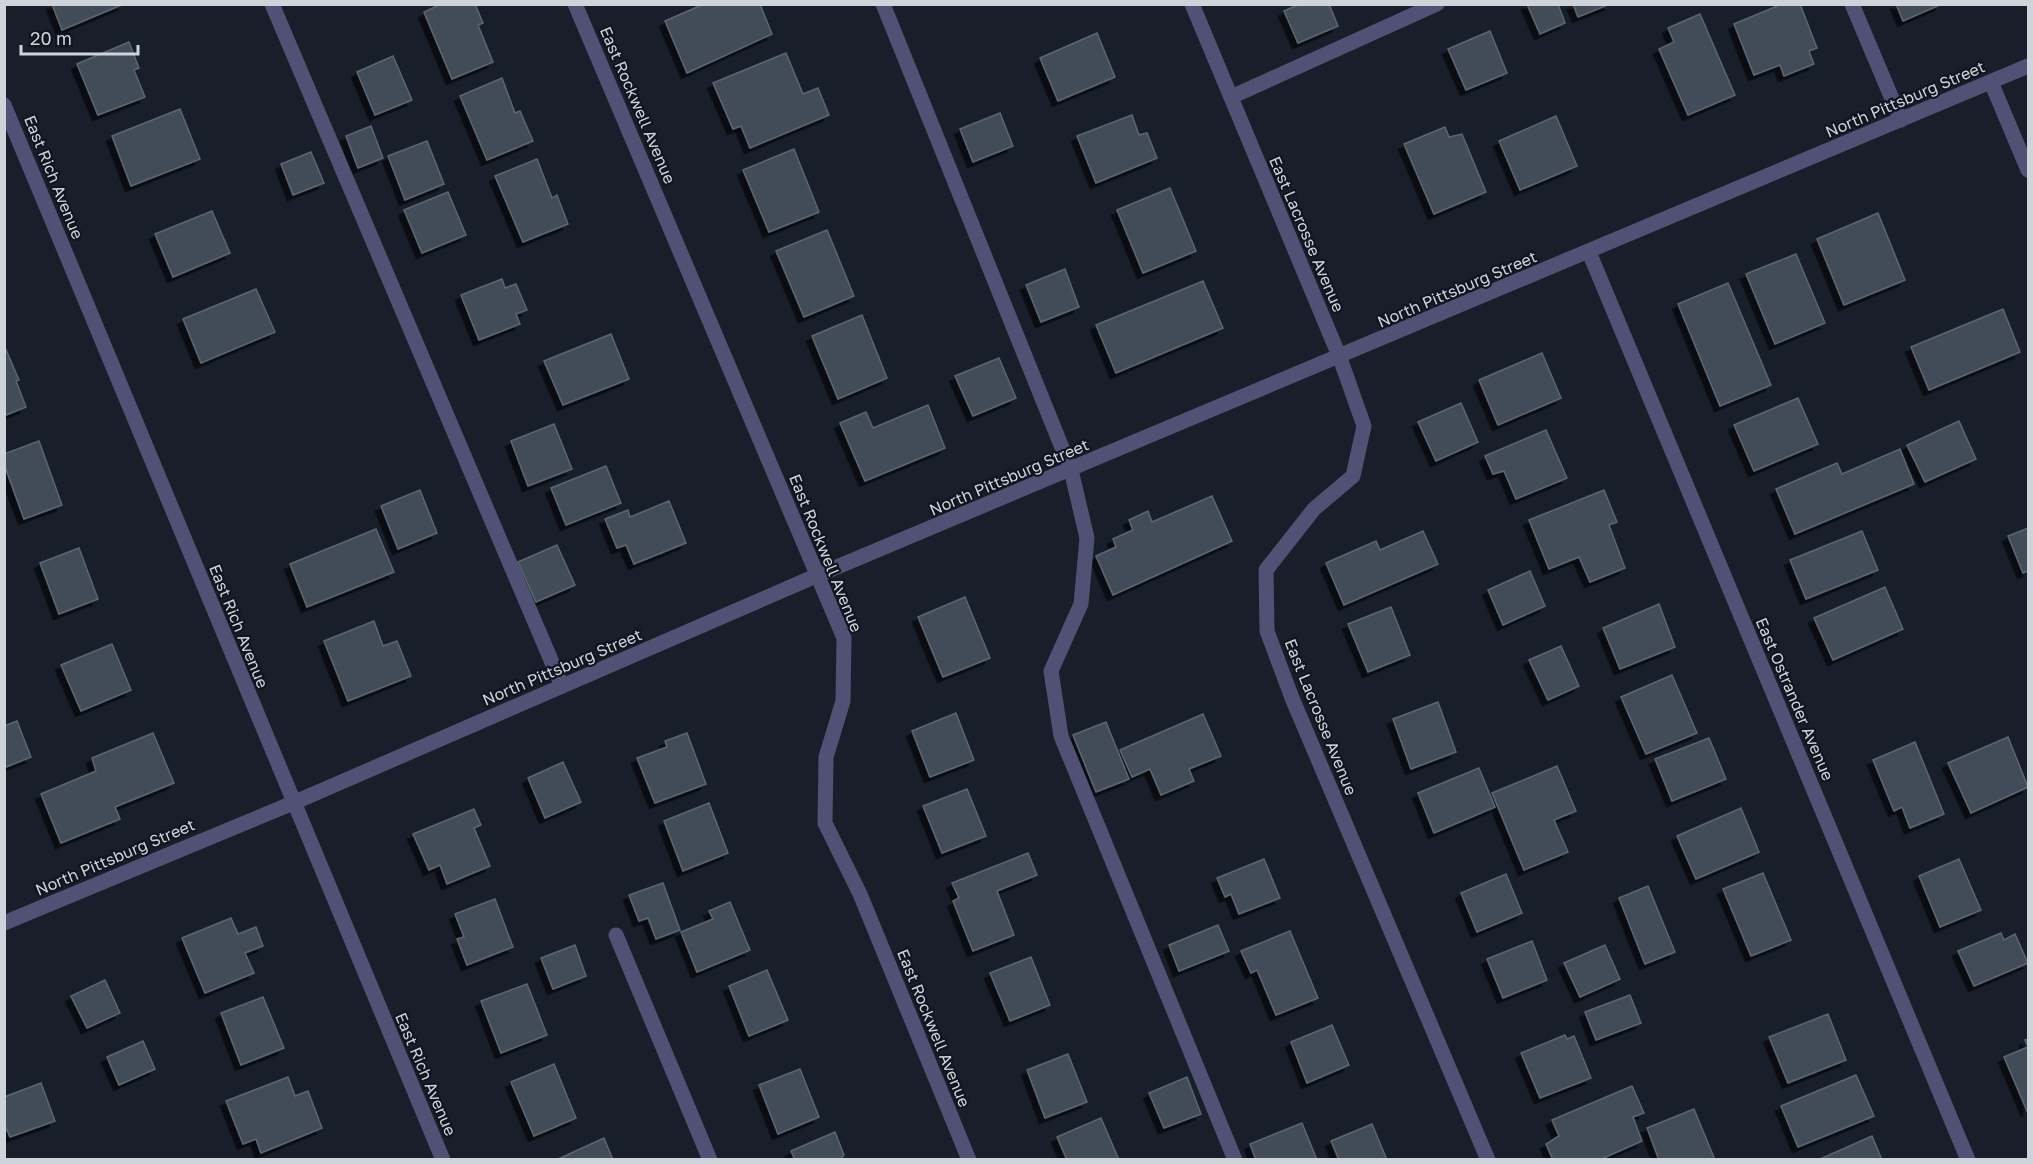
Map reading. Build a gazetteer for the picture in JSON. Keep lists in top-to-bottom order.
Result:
{
  "streets": {
    "street": [
      "North Pittsburg Street",
      "East Rockwell Avenue",
      "East Rich Avenue",
      "East Lacrosse Avenue",
      "East Ostrander Avenue"
    ]
  },
  "crossings": [
    ["North Pittsburg Street", "East Rockwell Avenue"],
    ["North Pittsburg Street", "East Rich Avenue"],
    ["North Pittsburg Street", "East Lacrosse Avenue"],
    ["North Pittsburg Street", "East Ostrander Avenue"]
  ],
  "scale_bar": "20 m"
}
